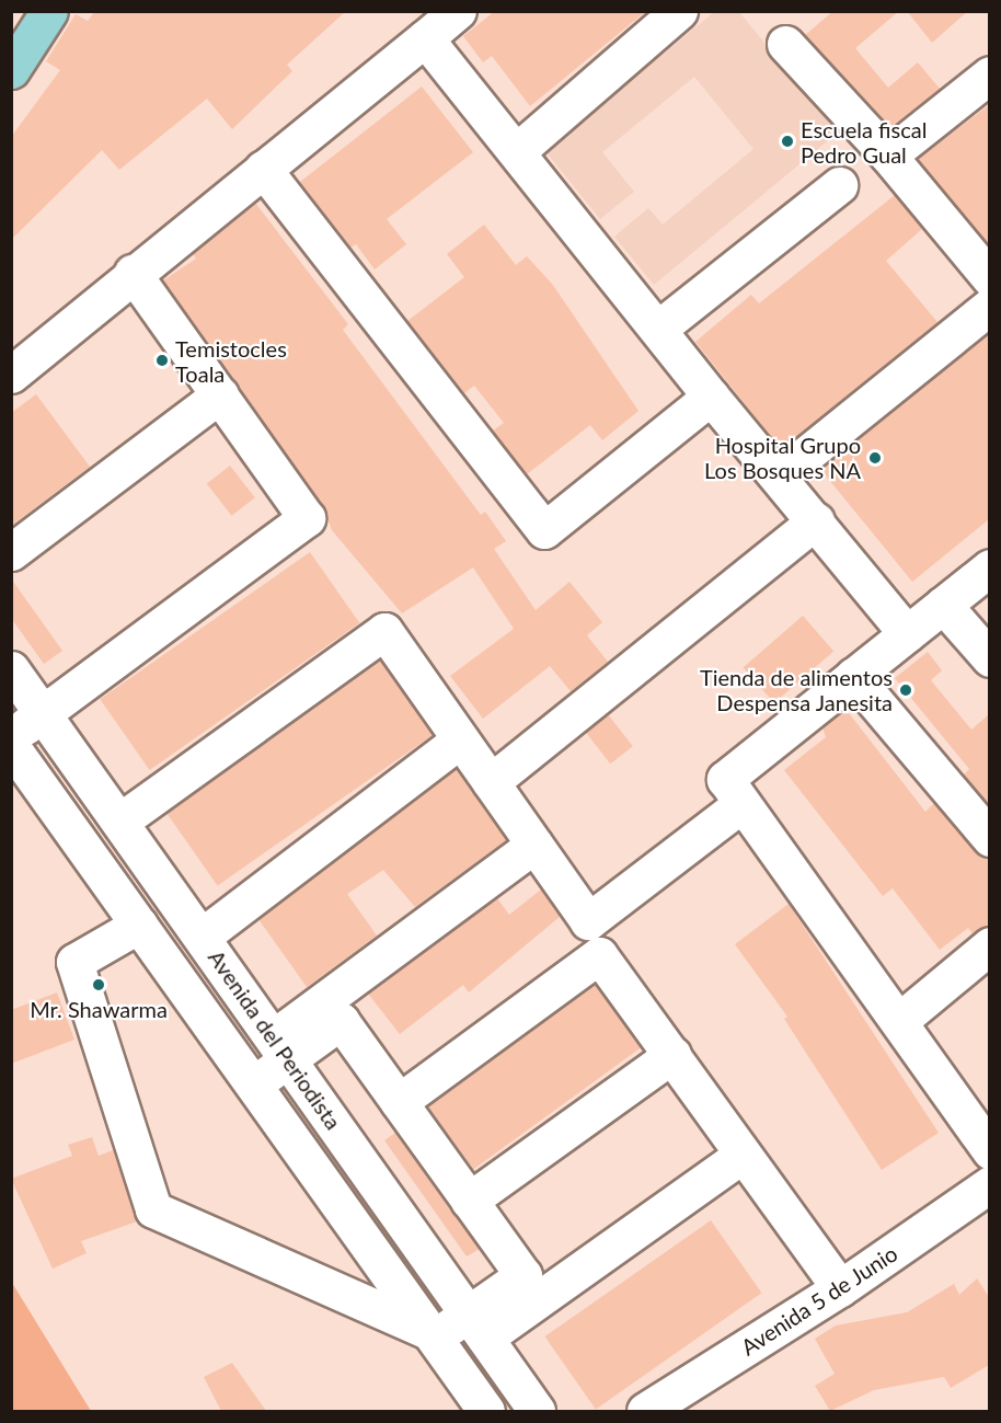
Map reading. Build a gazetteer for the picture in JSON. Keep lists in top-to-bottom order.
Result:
{
  "streets": {
    "street": ["Avenida del Periodista", "Avenida 5 de Junio"]
  },
  "places": [
    "Escuela fiscal Pedro Gual",
    "Temistocles Toala",
    "Hospital Grupo Los Bosques NA",
    "Tienda de alimentos Despensa Janesita",
    "Mr. Shawarma"
  ]
}
